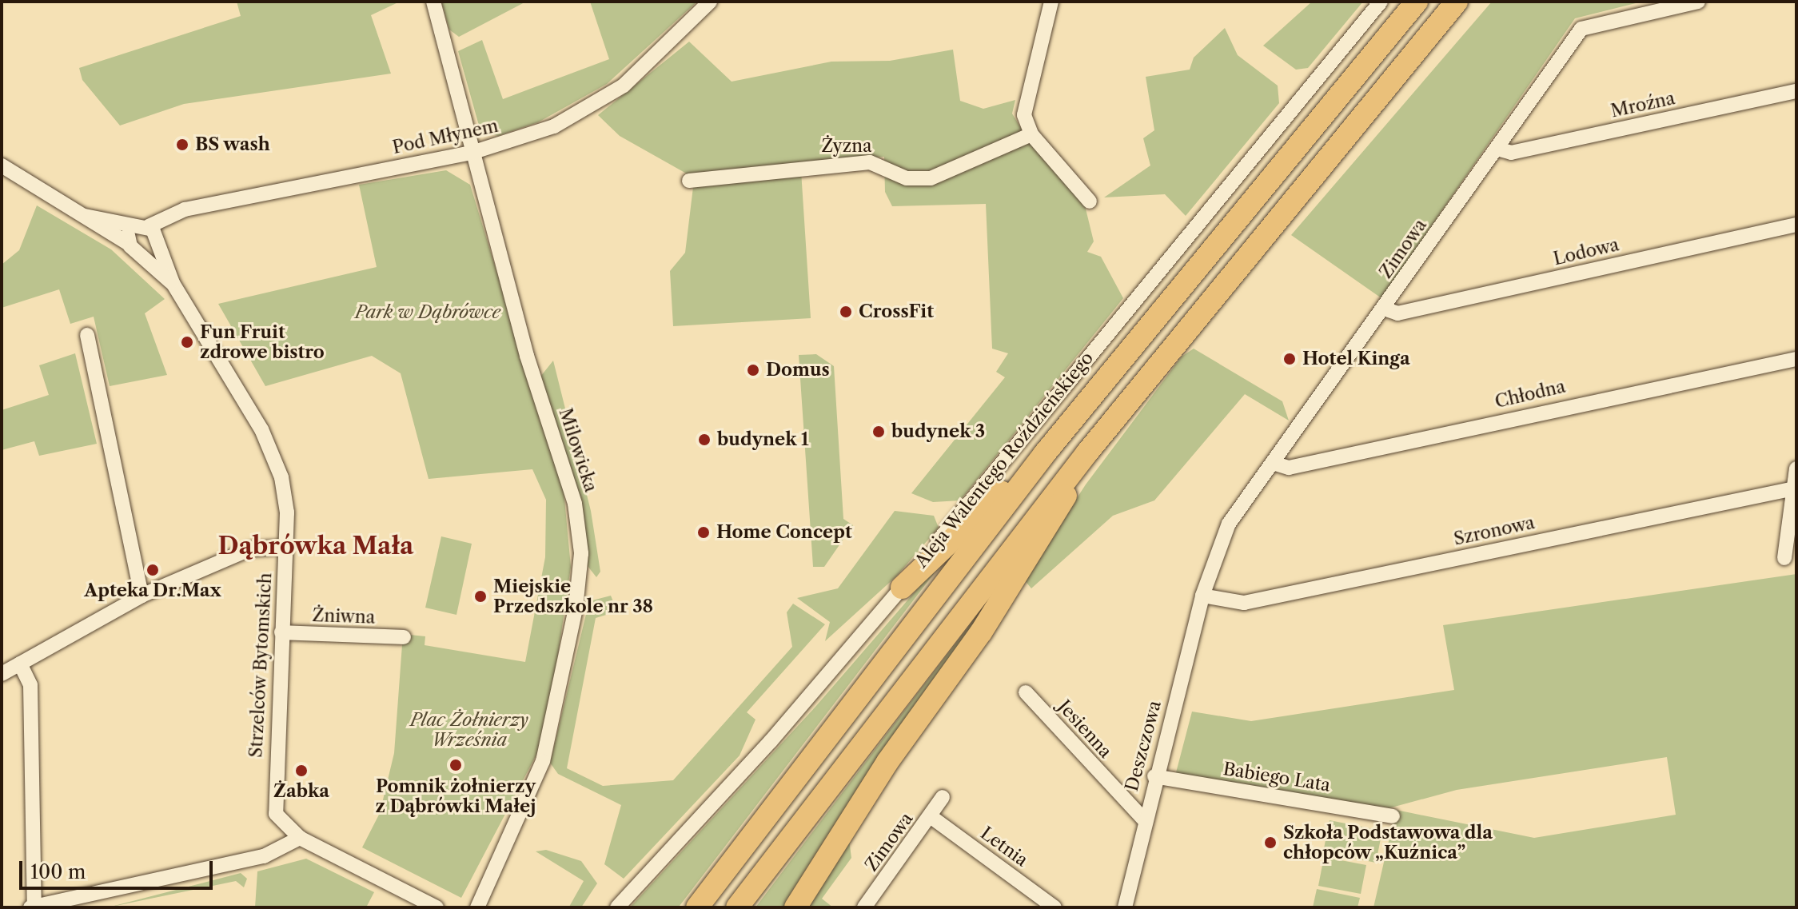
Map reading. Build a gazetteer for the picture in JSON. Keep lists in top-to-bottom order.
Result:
{
  "streets": {
    "highway": ["Aleja Walentego Roździeńskiego"],
    "street": [
      "Mroźna",
      "Pod Młynem",
      "Żyzna",
      "Zimowa",
      "Lodowa",
      "Chłodna",
      "Milowicka",
      "Szronowa",
      "Żniwna",
      "Strzelców Bytomskich",
      "Jesienna",
      "Deszczowa",
      "Babiego Lata",
      "Letnia"
    ]
  },
  "crossings": [
    ["Mroźna", "Zimowa"],
    ["Pod Młynem", "Milowicka"],
    ["Zimowa", "Lodowa"],
    ["Zimowa", "Chłodna"],
    ["Zimowa", "Szronowa"],
    ["Zimowa", "Deszczowa"],
    ["Zimowa", "Letnia"],
    ["Szronowa", "Deszczowa"],
    ["Żniwna", "Strzelców Bytomskich"],
    ["Jesienna", "Deszczowa"],
    ["Deszczowa", "Babiego Lata"]
  ],
  "districts": ["Dąbrówka Mała"],
  "parks": ["Park w Dąbrówce", "Plac Żołnierzy Września"],
  "places": [
    "BS wash",
    "CrossFit",
    "Fun Fruit zdrowe bistro",
    "Hotel Kinga",
    "Domus",
    "budynek 3",
    "budynek 1",
    "Home Concept",
    "Apteka Dr.Max",
    "Miejskie Przedszkole nr 38",
    "Pomnik żołnierzy z Dąbrówki Małej",
    "Żabka",
    "Szkoła Podstawowa dla chłopców „Kuźnica”"
  ],
  "scale_bar": "100 m"
}
